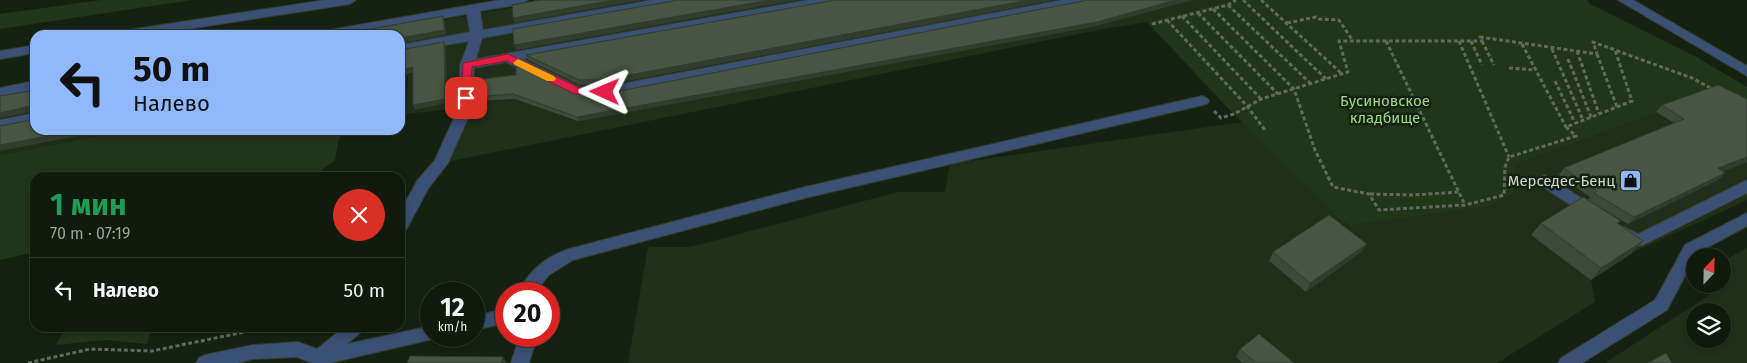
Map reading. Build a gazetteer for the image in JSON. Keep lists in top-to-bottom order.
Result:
{
  "parks": ["Бусиновское кладбище"],
  "places": {
    "shop": ["Мерседес-Бенц"]
  },
  "north": "top",
  "page": {
    "turn": ["50 m", "Налево"],
    "heading": ["1 мин", "70 m · 07:19"],
    "list": [
      {
        "name": "Налево",
        "value": "50 m"
      }
    ],
    "speed": "12 km/h",
    "limit": "20"
  }
}
